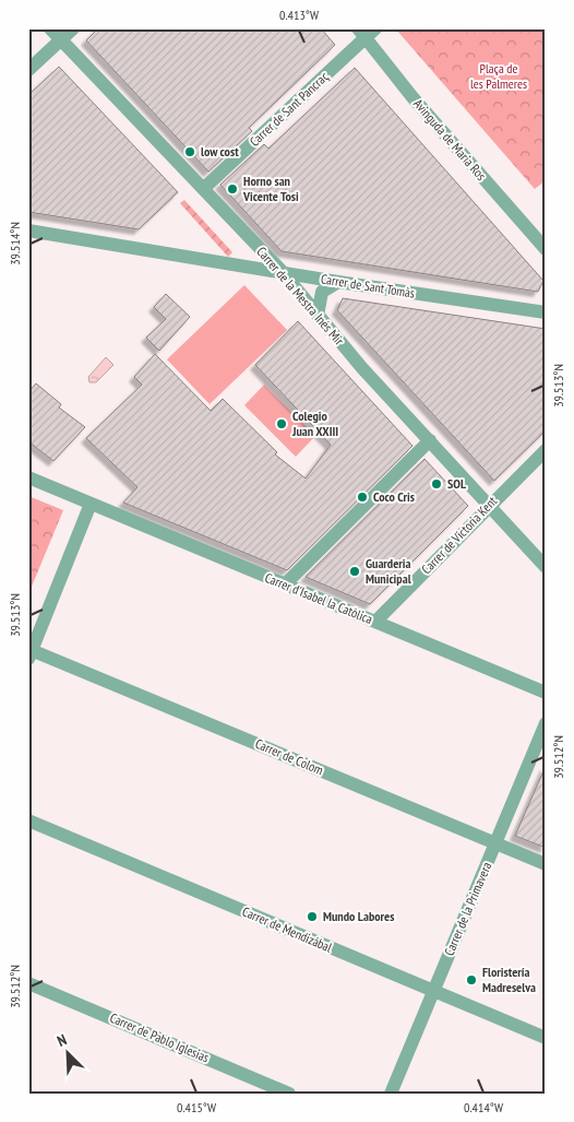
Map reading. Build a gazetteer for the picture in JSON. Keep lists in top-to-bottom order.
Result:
{
  "streets": {
    "street": [
      "Carrer de Sant Pancraç",
      "Avinguda de Maria Ros",
      "Carrer de Sant Tomàs",
      "Carrer de la Mestra Inés Mir",
      "Carrer de Victoria Kent",
      "Carrer d'Isabel la Catòlica",
      "Carrer de Colom",
      "Carrer de la Primavera",
      "Carrer de Mendizábal",
      "Carrer de Pablo Iglesias"
    ]
  },
  "crossings": [
    ["Carrer de Sant Pancraç", "Avinguda de Maria Ros"],
    ["Carrer de Sant Pancraç", "Carrer de la Mestra Inés Mir"],
    ["Carrer de Sant Tomàs", "Carrer de la Mestra Inés Mir"],
    ["Carrer de la Mestra Inés Mir", "Carrer de Victoria Kent"],
    ["Carrer de Victoria Kent", "Carrer d'Isabel la Catòlica"],
    ["Carrer de Colom", "Carrer de la Primavera"],
    ["Carrer de la Primavera", "Carrer de Mendizábal"]
  ],
  "parks": ["Plaça de les Palmeres"],
  "places": [
    "low cost",
    "Horno san Vicente Tosi",
    "Colegio Juan XXIII",
    "SOL",
    "Coco Cris",
    "Guarderia Municipal",
    "Mundo Labores",
    "Floristería Madreselva"
  ],
  "north": "top left",
  "coordinates": [
    "0.413°W",
    "39.514°N",
    "39.513°N",
    "39.512°N",
    "0.415°W",
    "0.414°W"
  ]
}
